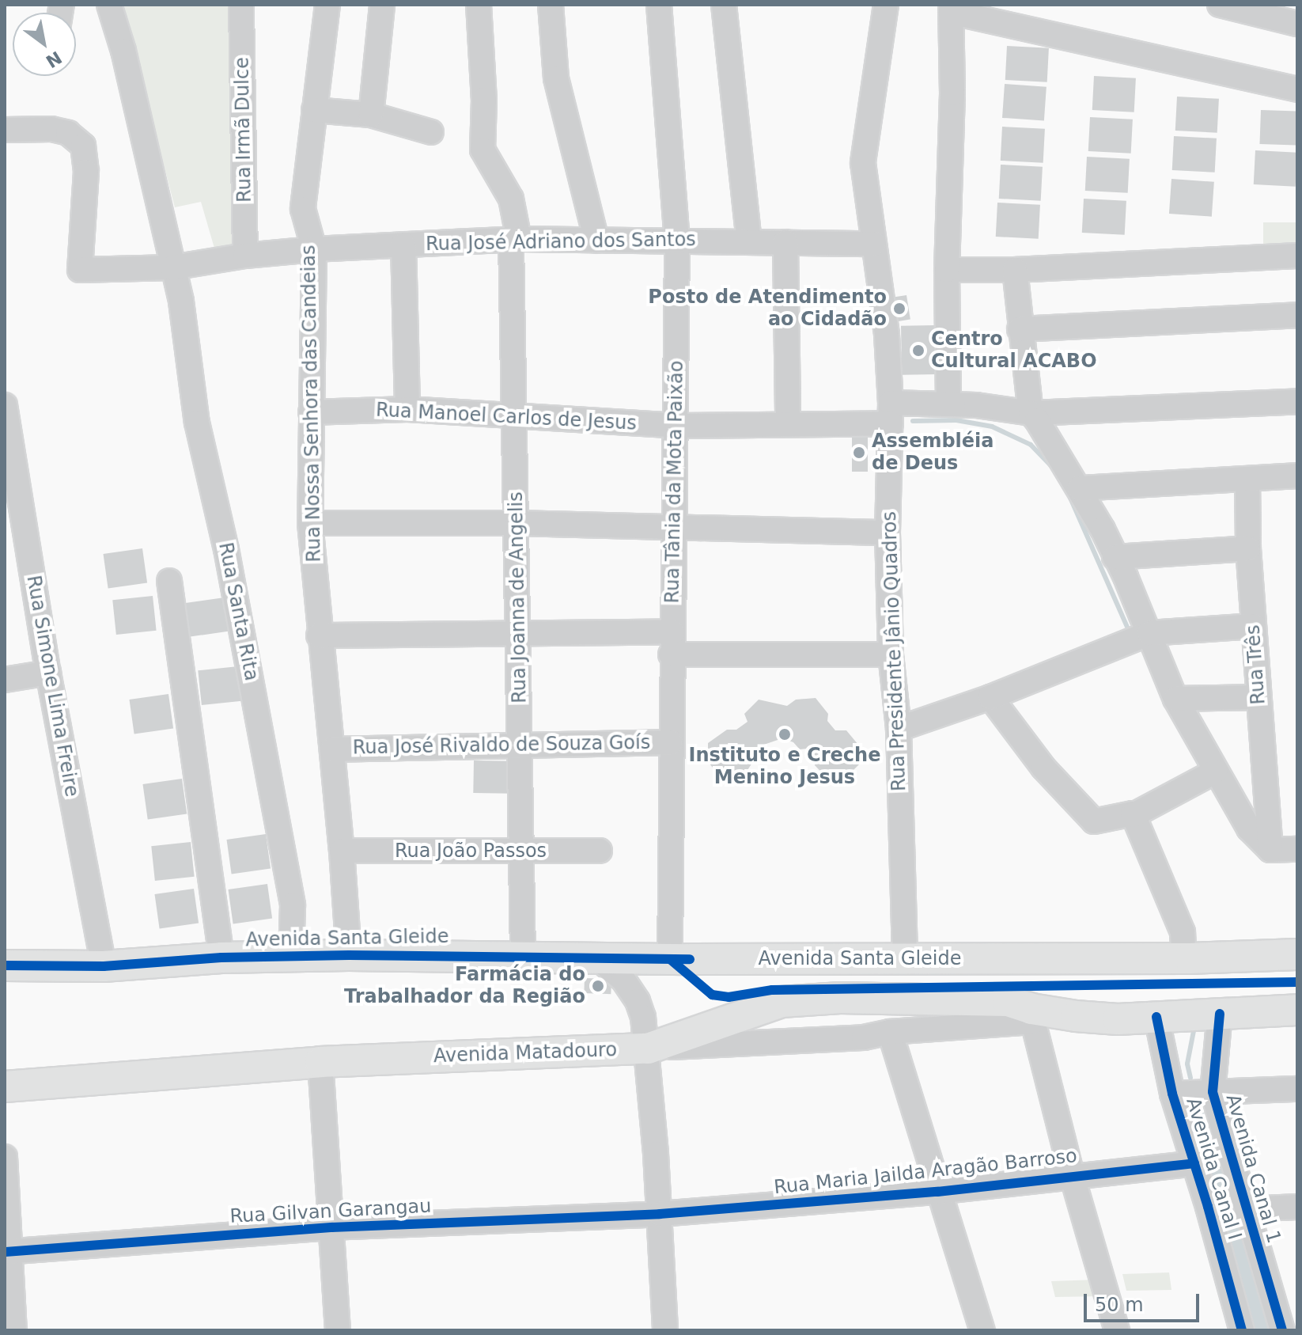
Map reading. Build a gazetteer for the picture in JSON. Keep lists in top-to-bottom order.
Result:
{
  "streets": {
    "main road": ["Avenida Santa Gleide", "Avenida Matadouro"],
    "street": [
      "Rua Irmã Dulce",
      "Rua José Adriano dos Santos",
      "Rua Nossa Senhora das Candeias",
      "Rua Manoel Carlos de Jesus",
      "Rua Tânia da Mota Paixão",
      "Rua Joanna de Angelis",
      "Rua Santa Rita",
      "Rua Presidente Jânio Quadros",
      "Rua Três",
      "Rua Simone Lima Freire",
      "Rua José Rivaldo de Souza Goís",
      "Rua João Passos",
      "Avenida Canal I",
      "Avenida Canal 1",
      "Rua Maria Jailda Aragão Barroso",
      "Rua Gilvan Garangau"
    ]
  },
  "crossings": [
    ["Rua Irmã Dulce", "Rua José Adriano dos Santos"],
    ["Rua José Adriano dos Santos", "Rua Nossa Senhora das Candeias"],
    ["Rua José Adriano dos Santos", "Rua Tânia da Mota Paixão"],
    ["Rua José Adriano dos Santos", "Rua Joanna de Angelis"],
    ["Rua José Adriano dos Santos", "Rua Santa Rita"],
    ["Rua José Adriano dos Santos", "Rua Presidente Jânio Quadros"],
    ["Rua Nossa Senhora das Candeias", "Rua Manoel Carlos de Jesus"],
    ["Rua Nossa Senhora das Candeias", "Rua José Rivaldo de Souza Goís"],
    ["Rua Nossa Senhora das Candeias", "Rua João Passos"],
    ["Rua Nossa Senhora das Candeias", "Avenida Santa Gleide"],
    ["Rua Manoel Carlos de Jesus", "Rua Tânia da Mota Paixão"],
    ["Rua Manoel Carlos de Jesus", "Rua Joanna de Angelis"],
    ["Rua Manoel Carlos de Jesus", "Rua Presidente Jânio Quadros"],
    ["Rua Tânia da Mota Paixão", "Rua José Rivaldo de Souza Goís"],
    ["Rua Tânia da Mota Paixão", "Avenida Santa Gleide"],
    ["Rua Joanna de Angelis", "Rua José Rivaldo de Souza Goís"],
    ["Rua Joanna de Angelis", "Rua João Passos"],
    ["Rua Joanna de Angelis", "Avenida Santa Gleide"],
    ["Rua Santa Rita", "Avenida Santa Gleide"],
    ["Rua Presidente Jânio Quadros", "Avenida Santa Gleide"],
    ["Rua Simone Lima Freire", "Avenida Santa Gleide"],
    ["Avenida Santa Gleide", "Avenida Matadouro"],
    ["Avenida Santa Gleide", "Avenida Canal I"],
    ["Avenida Santa Gleide", "Avenida Canal 1"],
    ["Avenida Canal I", "Rua Maria Jailda Aragão Barroso"],
    ["Rua Maria Jailda Aragão Barroso", "Rua Gilvan Garangau"]
  ],
  "places": [
    "Posto de Atendimento ao Cidadão",
    "Centro Cultural ACABO",
    "Assembléia de Deus",
    "Instituto e Creche Menino Jesus",
    "Farmácia do Trabalhador da Região"
  ],
  "scale_bar": "50 m",
  "north": "bottom right"
}
